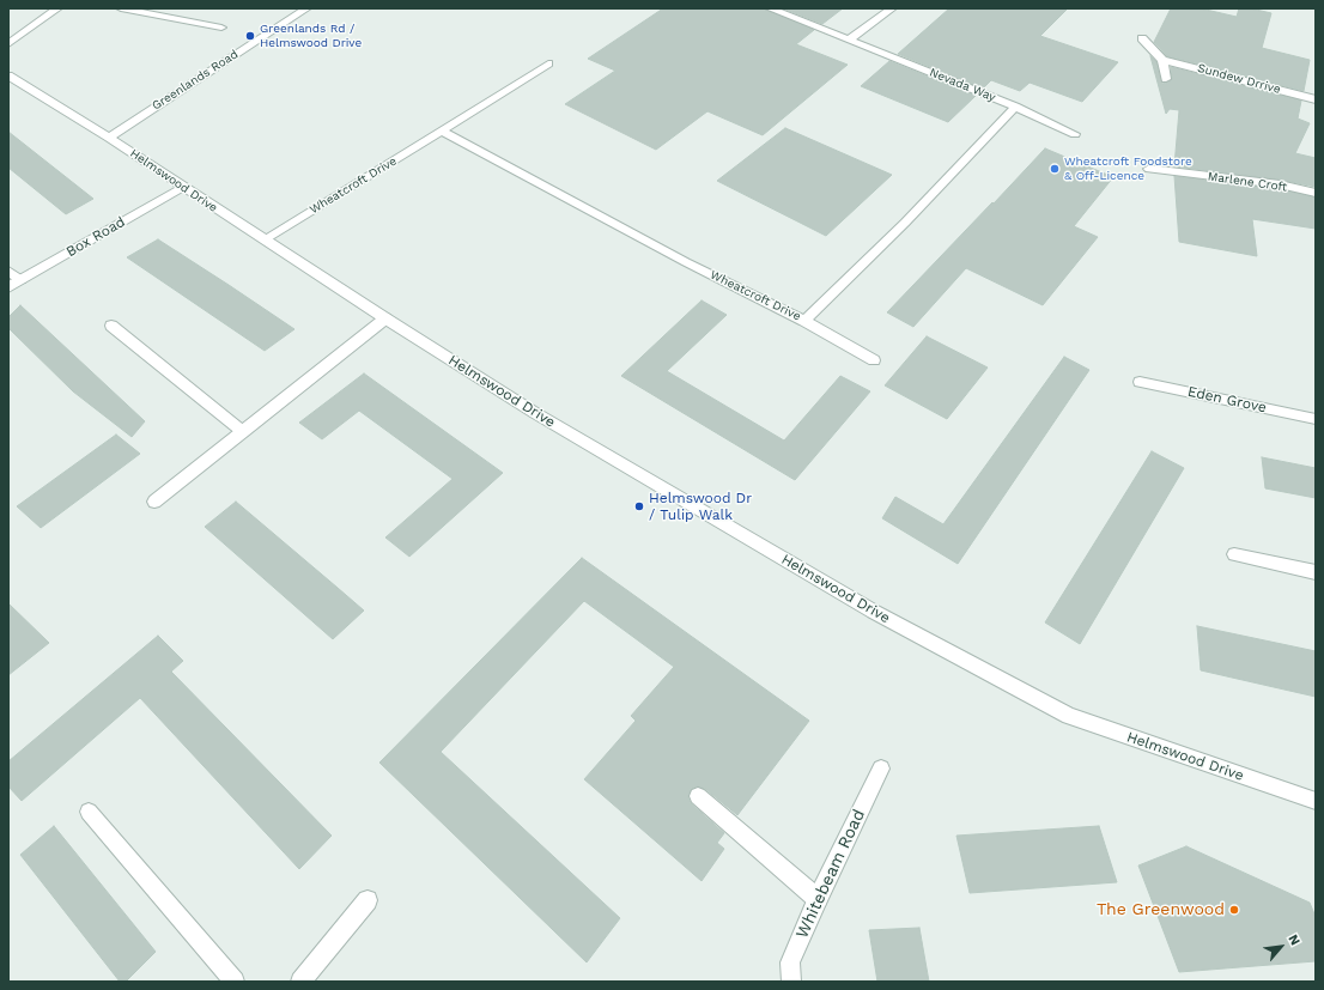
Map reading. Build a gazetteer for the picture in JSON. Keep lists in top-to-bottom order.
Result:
{
  "streets": {
    "street": [
      "Sundew Drrive",
      "Greenlands Road",
      "Nevada Way",
      "Helmswood Drive",
      "Marlene Croft",
      "Wheatcroft Drive",
      "Box Road",
      "Eden Grove",
      "Whitebeam Road"
    ]
  },
  "crossings": [
    ["Greenlands Road", "Helmswood Drive"],
    ["Nevada Way", "Wheatcroft Drive"],
    ["Helmswood Drive", "Wheatcroft Drive"],
    ["Helmswood Drive", "Box Road"]
  ],
  "places": [
    "Greenlands Rd / Helmswood Drive",
    "Wheatcroft Foodstore & Off-Licence",
    "Helmswood Dr / Tulip Walk",
    "The Greenwood"
  ],
  "north": "top right"
}
